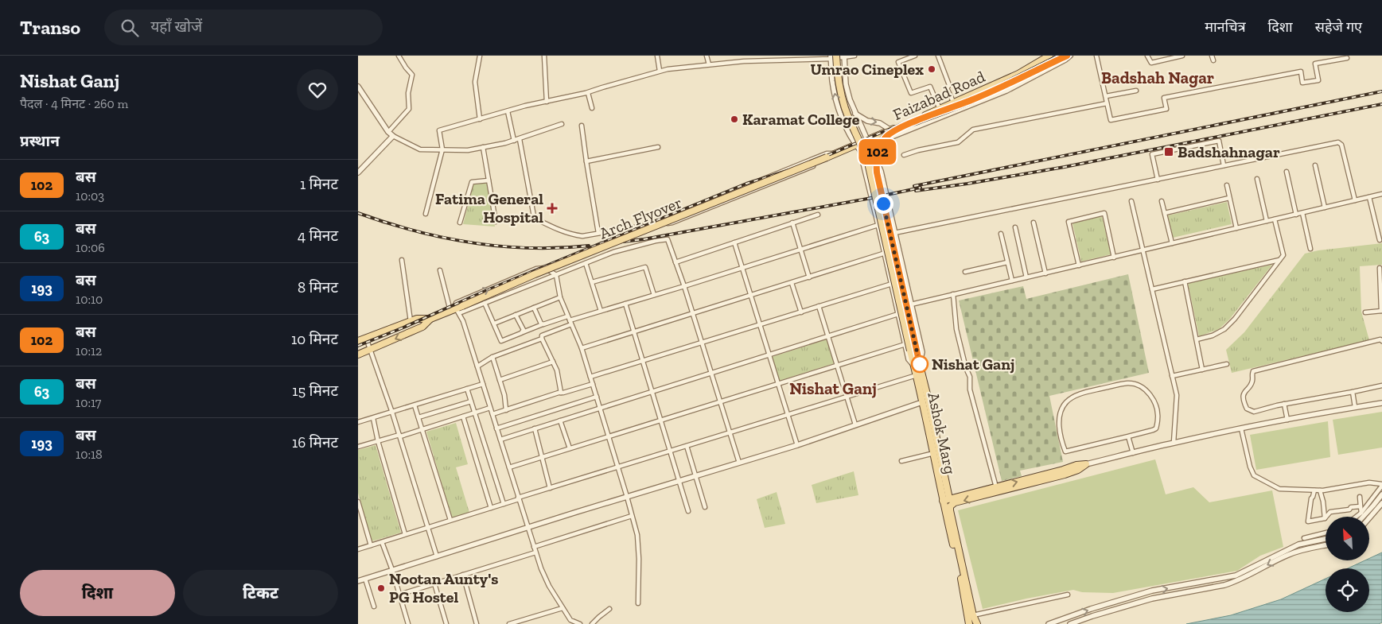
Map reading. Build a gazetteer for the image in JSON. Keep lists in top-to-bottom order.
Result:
{
  "streets": {
    "main road": ["Faizabad Road", "Arch Flyover", "Ashok Marg"]
  },
  "crossings": [
    ["Faizabad Road", "Arch Flyover"],
    ["Faizabad Road", "Ashok Marg"]
  ],
  "districts": ["Badshah Nagar", "Nishat Ganj"],
  "places": {
    "other": [
      "Umrao Cineplex",
      "Karamat College",
      "Nishat Ganj",
      "Nootan Aunty's PG Hostel"
    ],
    "transit": ["Badshahnagar"],
    "health": ["Fatima General Hospital"]
  },
  "lines": ["bus line 102"],
  "north": "top left",
  "page": {
    "header": "Transo",
    "search": "यहाँ खोजें",
    "nav": ["मानचित्र", "दिशा", "सहेजे गए"],
    "heading": [
      ["Nishat Ganj", "पैदल · 4 मिनट · 260 m"],
      "प्रस्थान"
    ],
    "on_map": "102",
    "list": [
      {
        "mark": "102",
        "name": "बस",
        "note": "10:03",
        "value": "1 मिनट"
      },
      {
        "mark": "63",
        "name": "बस",
        "note": "10:06",
        "value": "4 मिनट"
      },
      {
        "mark": "193",
        "name": "बस",
        "note": "10:10",
        "value": "8 मिनट"
      },
      {
        "mark": "102",
        "name": "बस",
        "note": "10:12",
        "value": "10 मिनट"
      },
      {
        "mark": "63",
        "name": "बस",
        "note": "10:17",
        "value": "15 मिनट"
      },
      {
        "mark": "193",
        "name": "बस",
        "note": "10:18",
        "value": "16 मिनट"
      }
    ],
    "buttons": ["दिशा", "टिकट"]
  }
}
